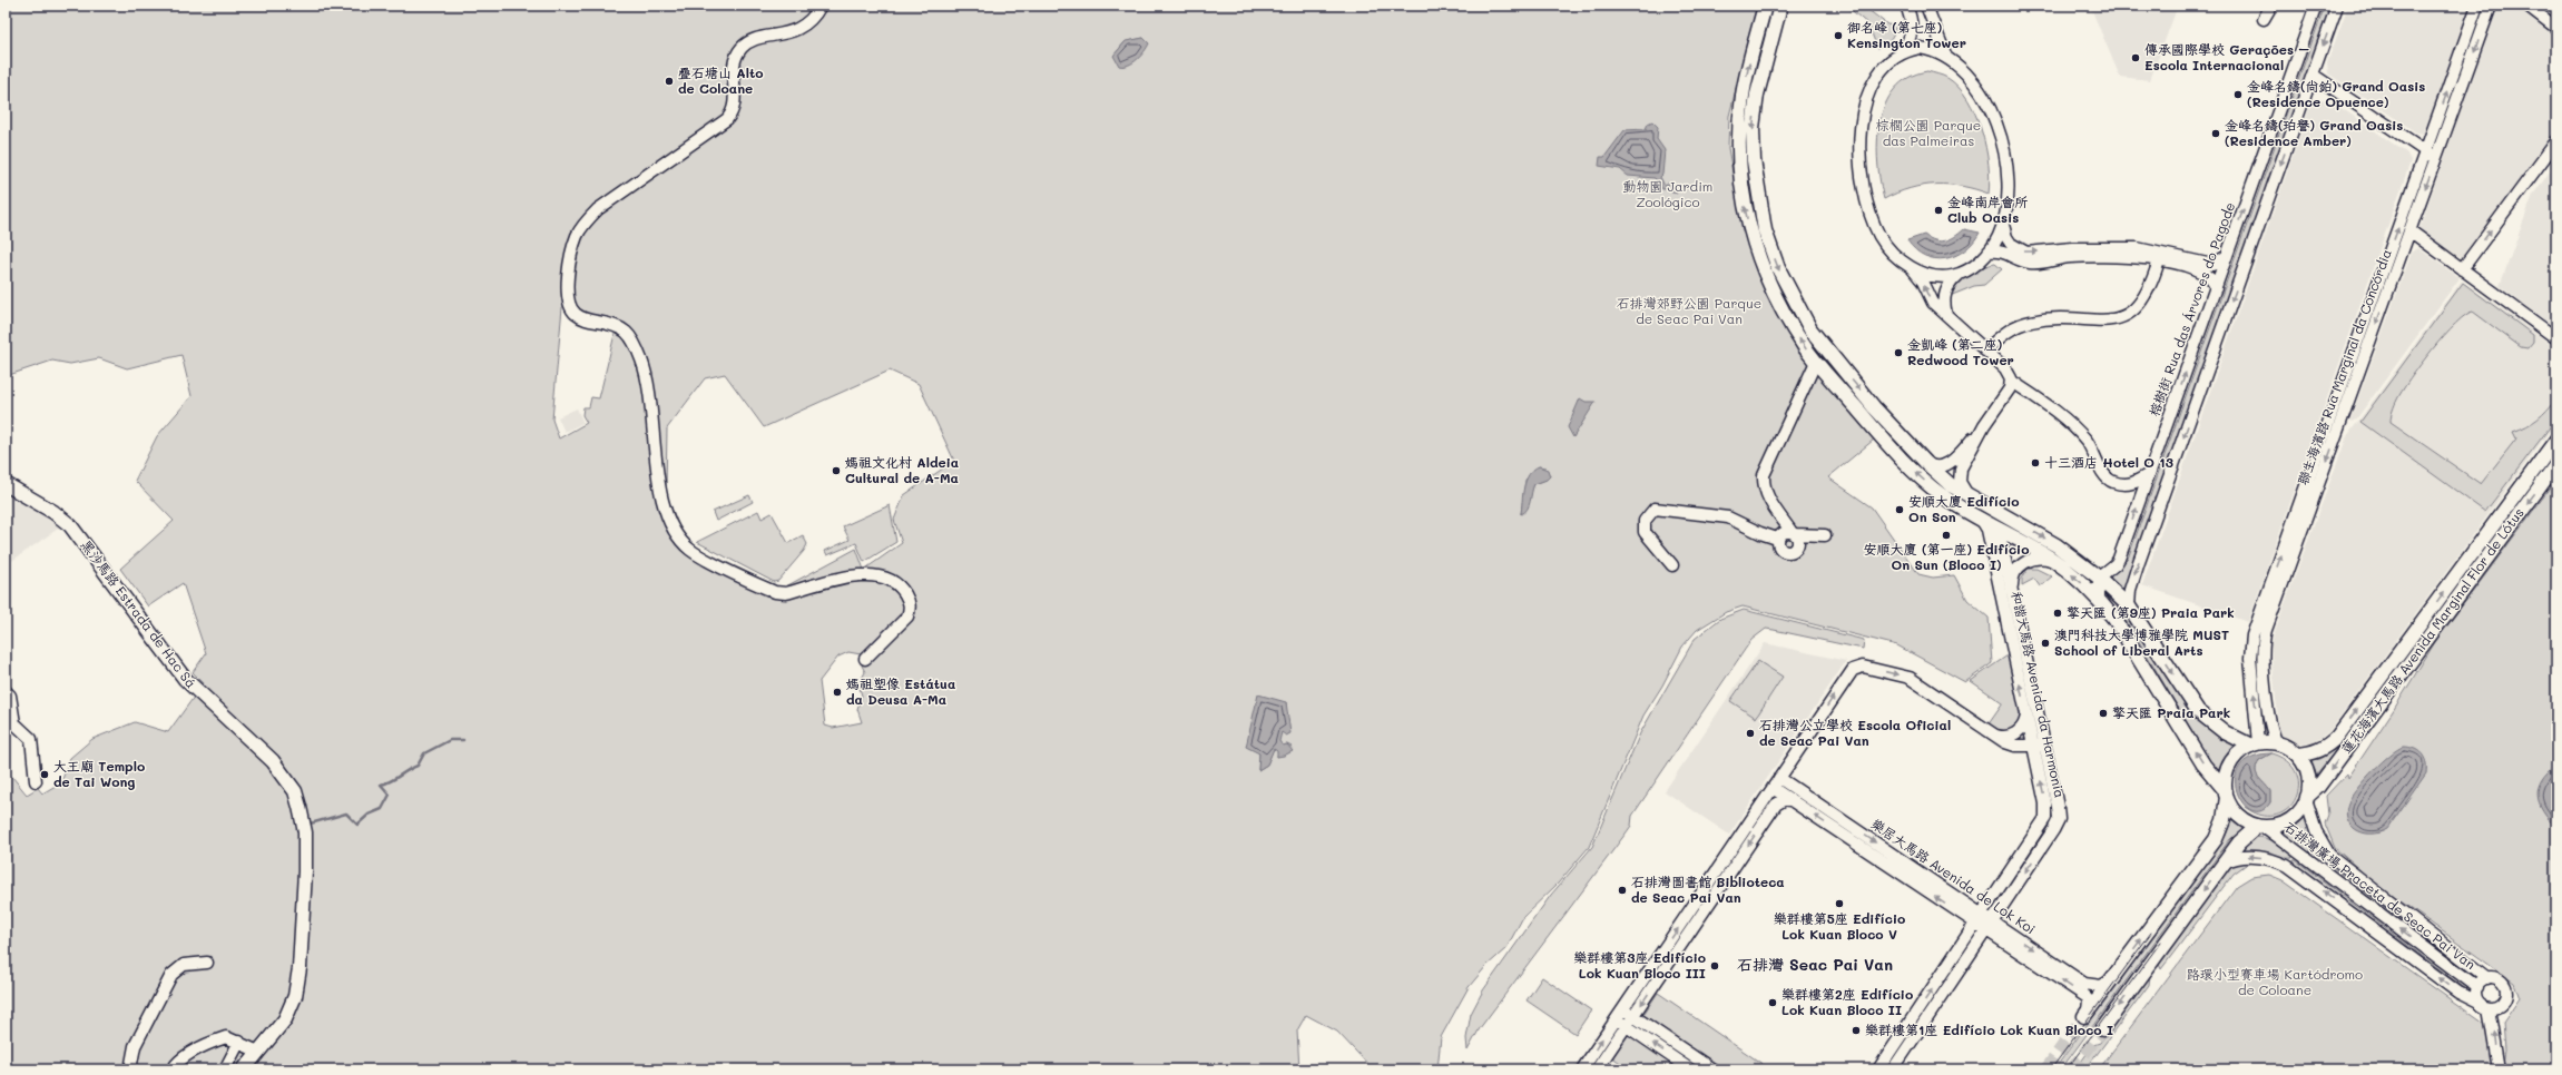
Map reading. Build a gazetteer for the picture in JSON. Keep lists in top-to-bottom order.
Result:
{
  "streets": {
    "main road": ["黑沙馬路 Estrada de Hac Sá", "蓮花海濱大馬路 Avenida Marginal Flor de Lótus"],
    "street": [
      "榕樹街 Rua das Árvores do Pagode",
      "聯生海濱路 Rua Marginal da Concórdia",
      "和諧大馬路 Avenida da Harmonia",
      "樂居大馬路 Avenida de Lok Koi",
      "石排灣廣場 Praceta de Seac Pai Van"
    ]
  },
  "crossings": [
    ["聯生海濱路 Rua Marginal da Concórdia", "蓮花海濱大馬路 Avenida Marginal Flor de Lótus"],
    ["聯生海濱路 Rua Marginal da Concórdia", "石排灣廣場 Praceta de Seac Pai Van"],
    ["蓮花海濱大馬路 Avenida Marginal Flor de Lótus", "石排灣廣場 Praceta de Seac Pai Van"],
    ["和諧大馬路 Avenida da Harmonia", "樂居大馬路 Avenida de Lok Koi"]
  ],
  "districts": ["石排灣 Seac Pai Van"],
  "parks": [
    "棕櫚公園 Parque das Palmeiras",
    "動物園 Jardim Zoológico",
    "石排灣郊野公園 Parque de Seac Pai Van",
    "路環小型賽車場 Kartódromo de Coloane"
  ],
  "places": [
    "御名峰 (第七座) Kensington Tower",
    "傳承國際學校 Gerações – Escola Internacional",
    "疊石塘山 Alto de Coloane",
    "金峰名鑄(尚鉑) Grand Oasis (Residence Opuence)",
    "金峰名鑄(珀譽) Grand Oasis (Residence Amber)",
    "金峰南岸會所 Club Oasis",
    "金凱峰 (第二座) Redwood Tower",
    "十三酒店 Hotel O 13",
    "媽祖文化村 Aldeia Cultural de A-Ma",
    "安順大廈 Edifício On Son",
    "安順大廈 (第一座) Edifício On Sun (Bloco I)",
    "擎天匯 (第9座) Praia Park",
    "澳門科技大學博雅學院 MUST School of Liberal Arts",
    "媽祖塑像 Estátua da Deusa A-Ma",
    "擎天匯 Praia Park",
    "石排灣公立學校 Escola Oficial de Seac Pai Van",
    "大王廟 Templo de Tai Wong",
    "石排灣圖書館 Biblioteca de Seac Pai Van",
    "樂群樓第5座 Edifício Lok Kuan Bloco V",
    "樂群樓第3座 Edifício Lok Kuan Bloco III",
    "樂群樓第2座 Edifício Lok Kuan Bloco II",
    "樂群樓第1座 Edifício Lok Kuan Bloco I"
  ]
}
